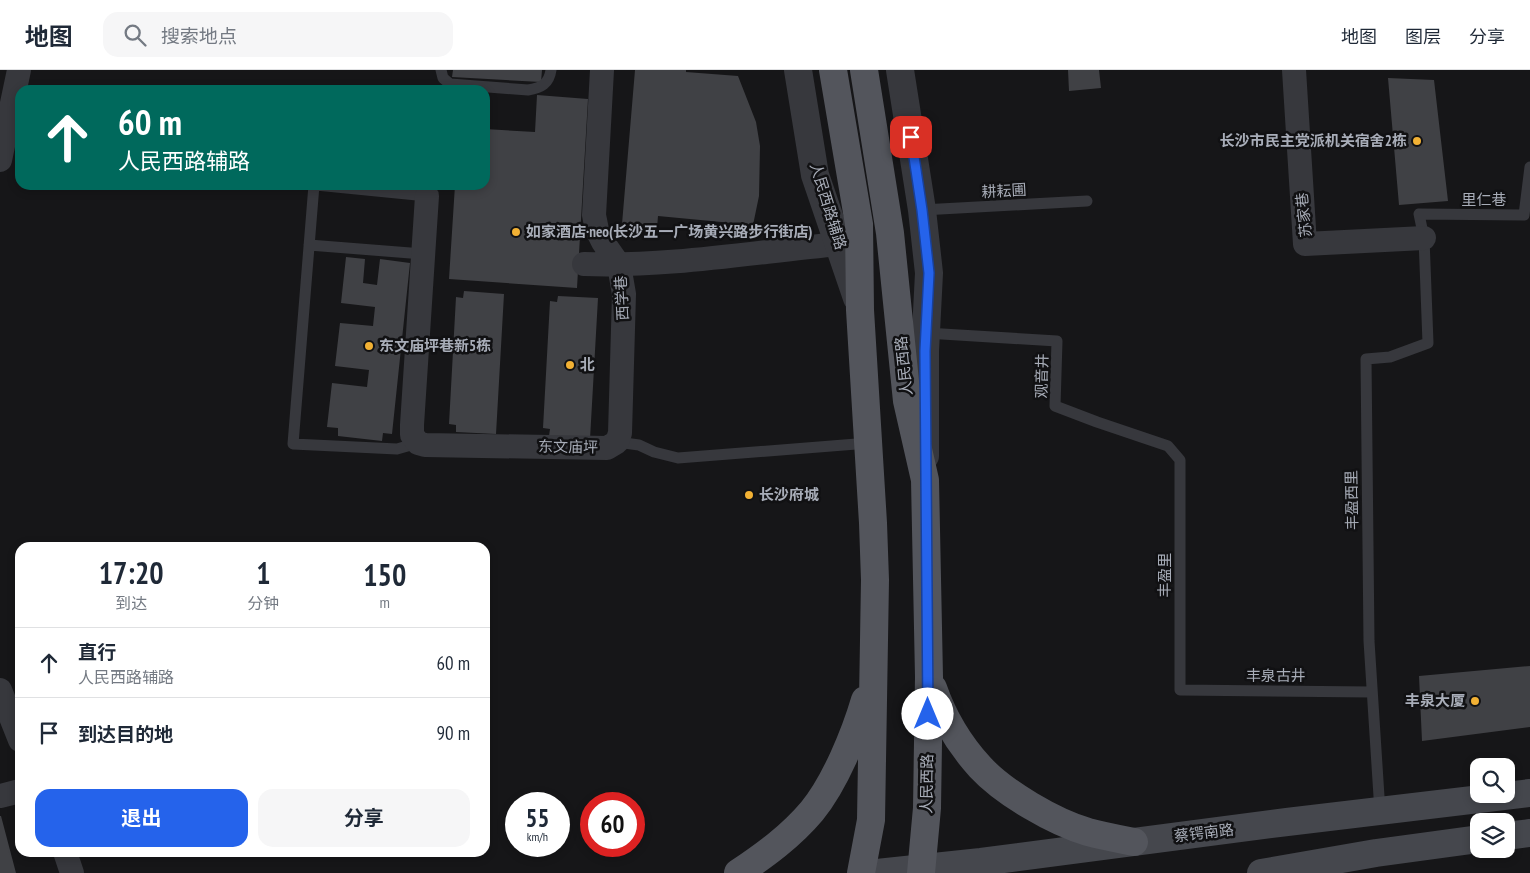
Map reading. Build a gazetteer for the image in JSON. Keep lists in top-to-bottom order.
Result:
{
  "streets": {
    "main road": ["人民西路", "蔡锷南路"],
    "street": [
      "人民西路辅路",
      "苏家巷",
      "西学巷",
      "东文庙坪"
    ],
    "lane": [
      "耕耘圃",
      "里仁巷",
      "观音井",
      "丰盈西里",
      "丰盈里",
      "丰泉古井"
    ]
  },
  "crossings": [
    ["里仁巷", "苏家巷"],
    ["里仁巷", "丰盈西里"],
    ["苏家巷", "丰盈西里"],
    ["西学巷", "东文庙坪"],
    ["人民西路", "蔡锷南路"],
    ["观音井", "丰盈里"],
    ["丰盈西里", "丰泉古井"],
    ["丰盈西里", "蔡锷南路"],
    ["丰盈里", "丰泉古井"]
  ],
  "places": [
    "长沙市民主党派机关宿舍2栋",
    "如家酒店·neo(长沙五一广场黄兴路步行街店)",
    "东文庙坪巷新5栋",
    "北",
    "长沙府城",
    "丰泉大厦"
  ],
  "page": {
    "header": "地图",
    "search": "搜索地点",
    "nav": ["地图", "图层", "分享"],
    "turn": ["60 m", "人民西路辅路"],
    "eta": [
      "17:20",
      "到达",
      "1",
      "分钟",
      "150",
      "m"
    ],
    "list": [
      {
        "name": "直行",
        "note": "人民西路辅路",
        "value": "60 m"
      },
      {
        "name": "到达目的地",
        "value": "90 m"
      }
    ],
    "buttons": ["退出", "分享"],
    "speed": "55 km/h",
    "limit": "60"
  }
}
